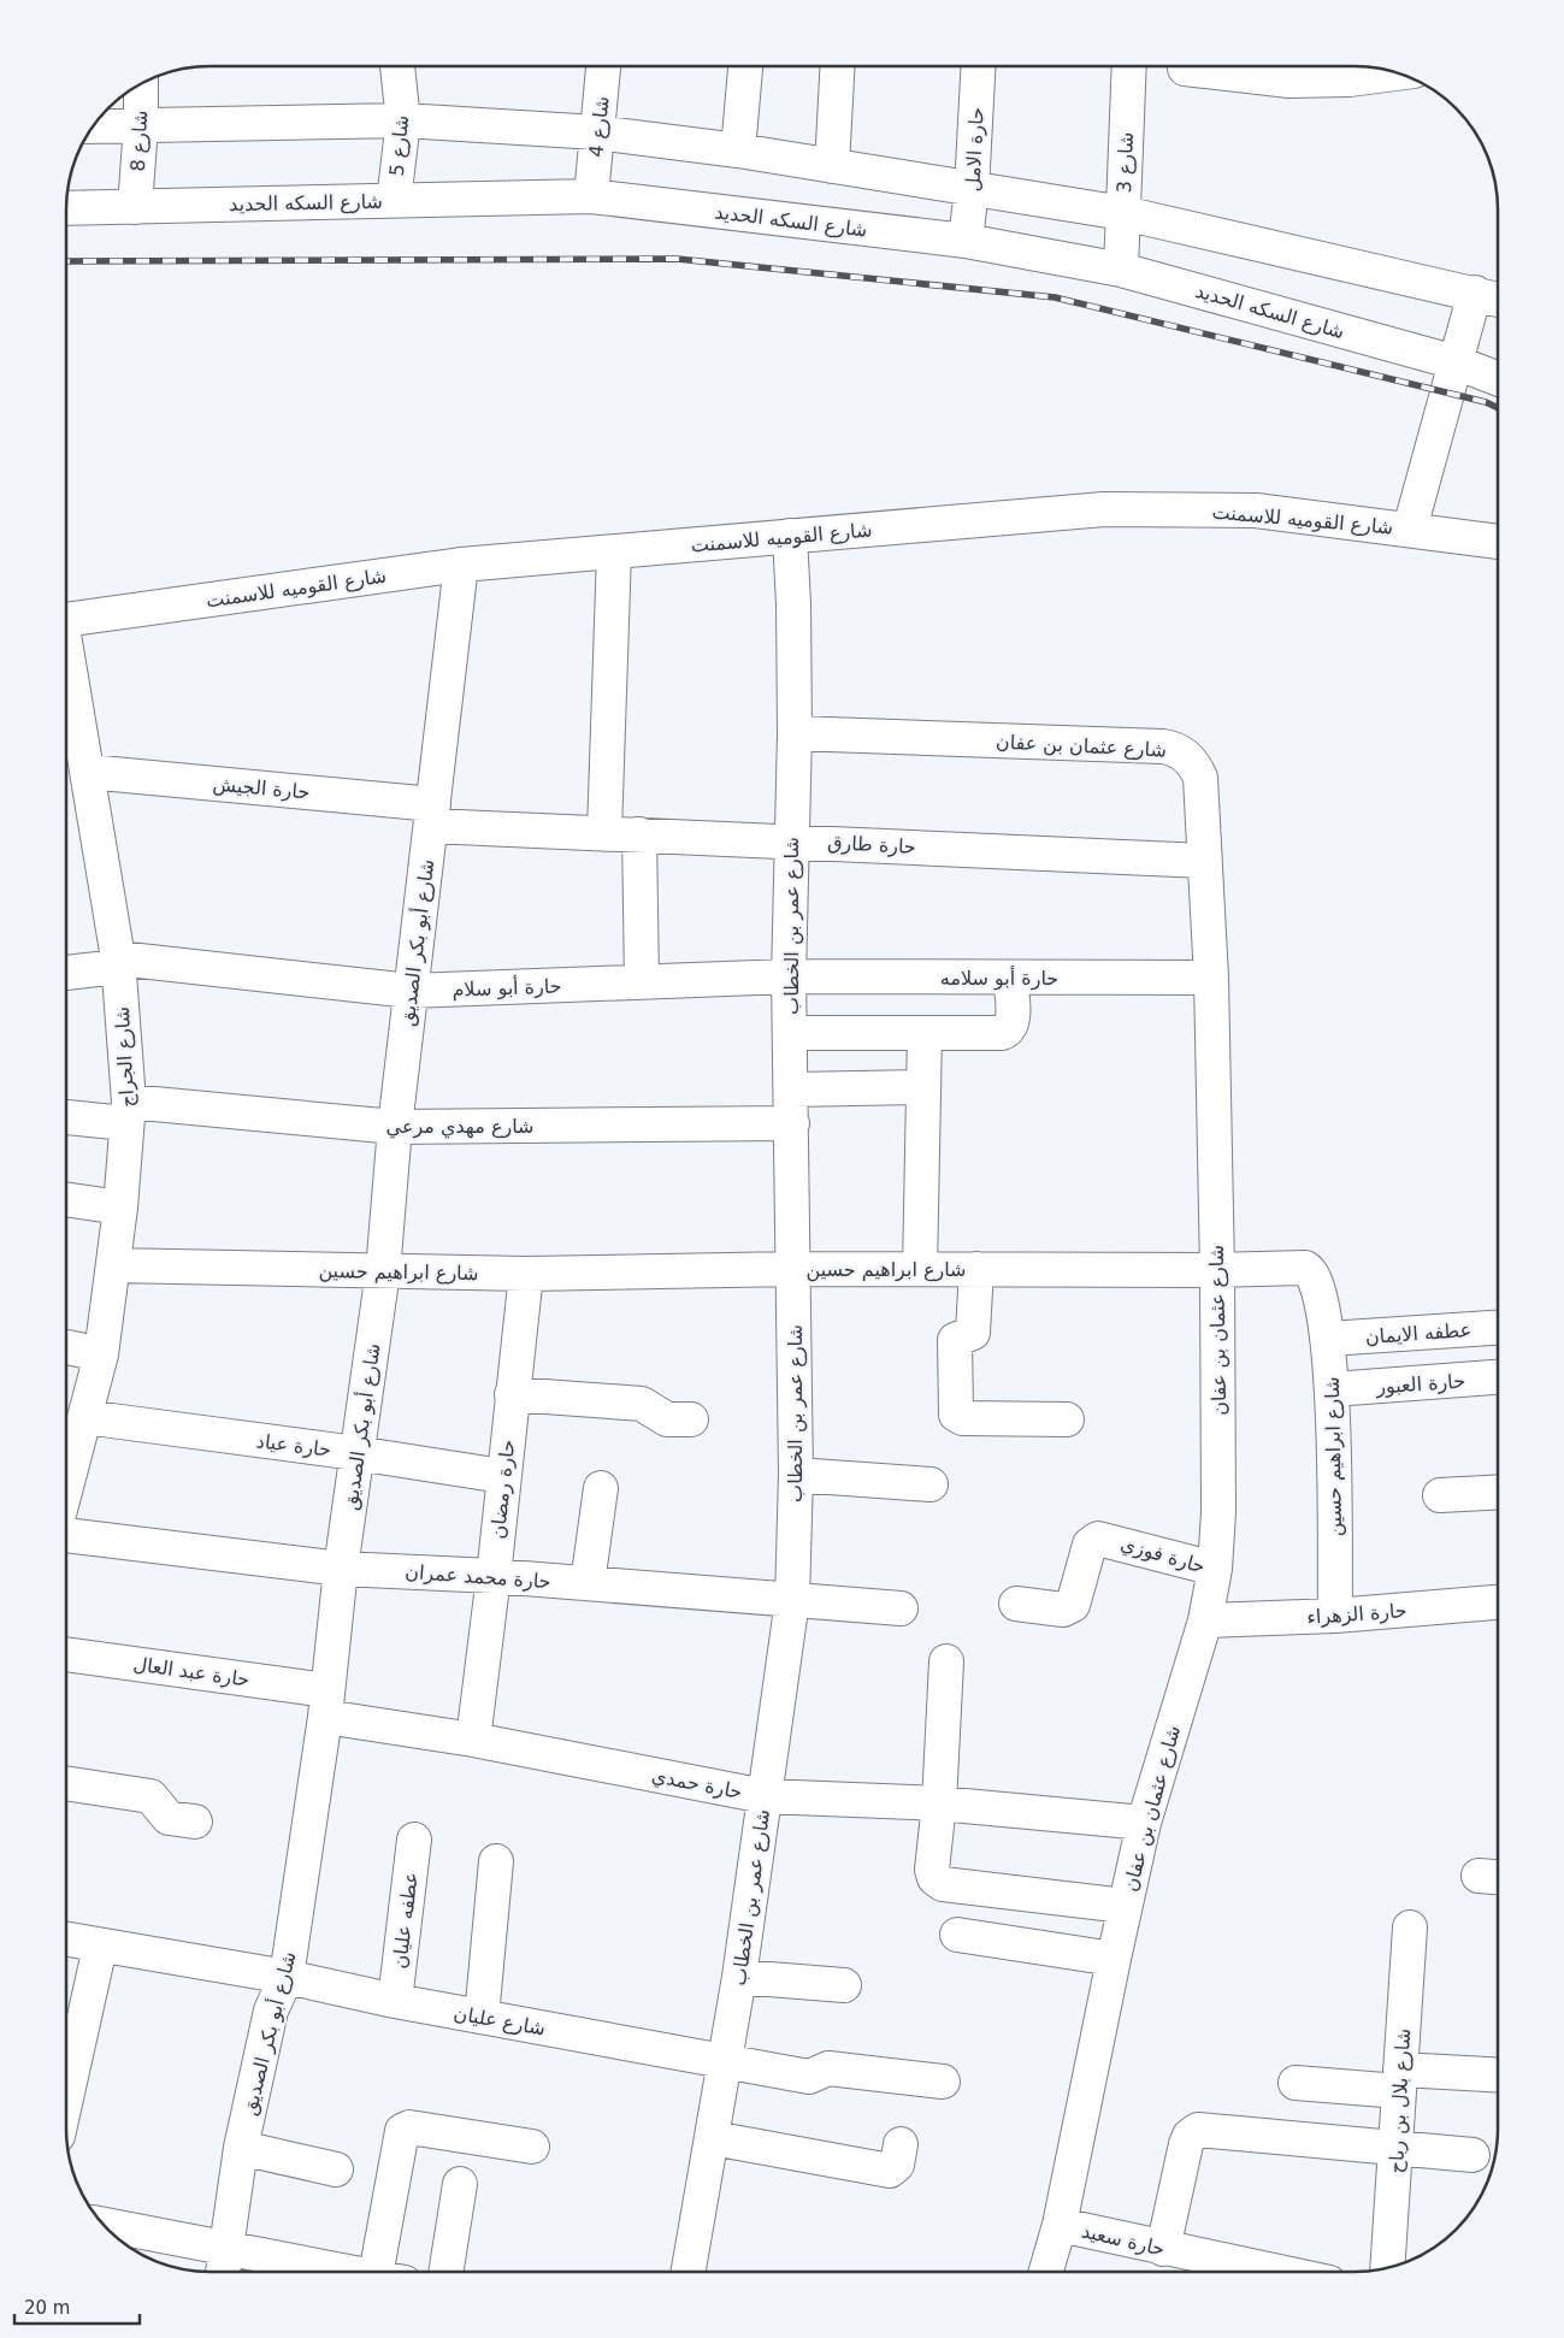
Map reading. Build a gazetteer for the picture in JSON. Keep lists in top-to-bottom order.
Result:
{
  "streets": {
    "street": [
      "شارع 4",
      "شارع 8",
      "شارع 5",
      "حارة الامل",
      "شارع 3",
      "شارع السكه الحديد",
      "شارع القوميه للاسمنت",
      "شارع عثمان بن عفان",
      "حارة الجيش",
      "حارة طارق",
      "شارع عمر بن الخطاب",
      "شارع أبو بكر الصديق",
      "حارة أبو سلامه",
      "حارة أبو سلام",
      "شارع الجراج",
      "شارع مهدي مرعي",
      "شارع ابراهيم حسين",
      "عطفه الايمان",
      "حارة العبور",
      "حارة عياد",
      "حارة رمضان",
      "حارة فوزي",
      "حارة محمد عمران",
      "حارة الزهراء",
      "حارة عبد العال",
      "حارة حمدي",
      "عطفه عليان",
      "شارع عليان",
      "شارع بلال بن رباح",
      "حارة سعيد"
    ]
  },
  "crossings": [
    ["شارع 4", "شارع السكه الحديد"],
    ["شارع 8", "شارع السكه الحديد"],
    ["شارع 5", "شارع السكه الحديد"],
    ["حارة الامل", "شارع السكه الحديد"],
    ["شارع 3", "شارع السكه الحديد"],
    ["شارع القوميه للاسمنت", "شارع عمر بن الخطاب"],
    ["شارع القوميه للاسمنت", "شارع أبو بكر الصديق"],
    ["شارع عثمان بن عفان", "حارة طارق"],
    ["شارع عثمان بن عفان", "شارع عمر بن الخطاب"],
    ["شارع عثمان بن عفان", "حارة أبو سلامه"],
    ["شارع عثمان بن عفان", "شارع ابراهيم حسين"],
    ["شارع عثمان بن عفان", "حارة فوزي"],
    ["شارع عثمان بن عفان", "حارة الزهراء"],
    ["شارع عثمان بن عفان", "حارة حمدي"],
    ["شارع عثمان بن عفان", "حارة سعيد"],
    ["حارة الجيش", "حارة طارق"],
    ["حارة الجيش", "شارع أبو بكر الصديق"],
    ["حارة الجيش", "شارع الجراج"],
    ["حارة طارق", "شارع عمر بن الخطاب"],
    ["حارة طارق", "شارع أبو بكر الصديق"],
    ["شارع عمر بن الخطاب", "حارة أبو سلامه"],
    ["شارع عمر بن الخطاب", "حارة أبو سلام"],
    ["شارع عمر بن الخطاب", "شارع مهدي مرعي"],
    ["شارع عمر بن الخطاب", "شارع ابراهيم حسين"],
    ["شارع عمر بن الخطاب", "حارة محمد عمران"],
    ["شارع عمر بن الخطاب", "حارة حمدي"],
    ["شارع عمر بن الخطاب", "شارع عليان"],
    ["شارع أبو بكر الصديق", "حارة أبو سلام"],
    ["شارع أبو بكر الصديق", "شارع مهدي مرعي"],
    ["شارع أبو بكر الصديق", "شارع ابراهيم حسين"],
    ["شارع أبو بكر الصديق", "حارة عياد"],
    ["شارع أبو بكر الصديق", "حارة محمد عمران"],
    ["شارع أبو بكر الصديق", "حارة عبد العال"],
    ["شارع أبو بكر الصديق", "حارة حمدي"],
    ["شارع أبو بكر الصديق", "شارع عليان"],
    ["حارة أبو سلامه", "حارة أبو سلام"],
    ["حارة أبو سلام", "شارع الجراج"],
    ["شارع الجراج", "شارع مهدي مرعي"],
    ["شارع الجراج", "شارع ابراهيم حسين"],
    ["شارع الجراج", "حارة عياد"],
    ["شارع ابراهيم حسين", "عطفه الايمان"],
    ["شارع ابراهيم حسين", "حارة العبور"],
    ["شارع ابراهيم حسين", "حارة رمضان"],
    ["شارع ابراهيم حسين", "حارة الزهراء"],
    ["حارة عياد", "حارة رمضان"],
    ["حارة رمضان", "حارة محمد عمران"],
    ["حارة رمضان", "حارة حمدي"],
    ["حارة عبد العال", "حارة حمدي"],
    ["عطفه عليان", "شارع عليان"]
  ],
  "scale_bar": "20 m"
}
